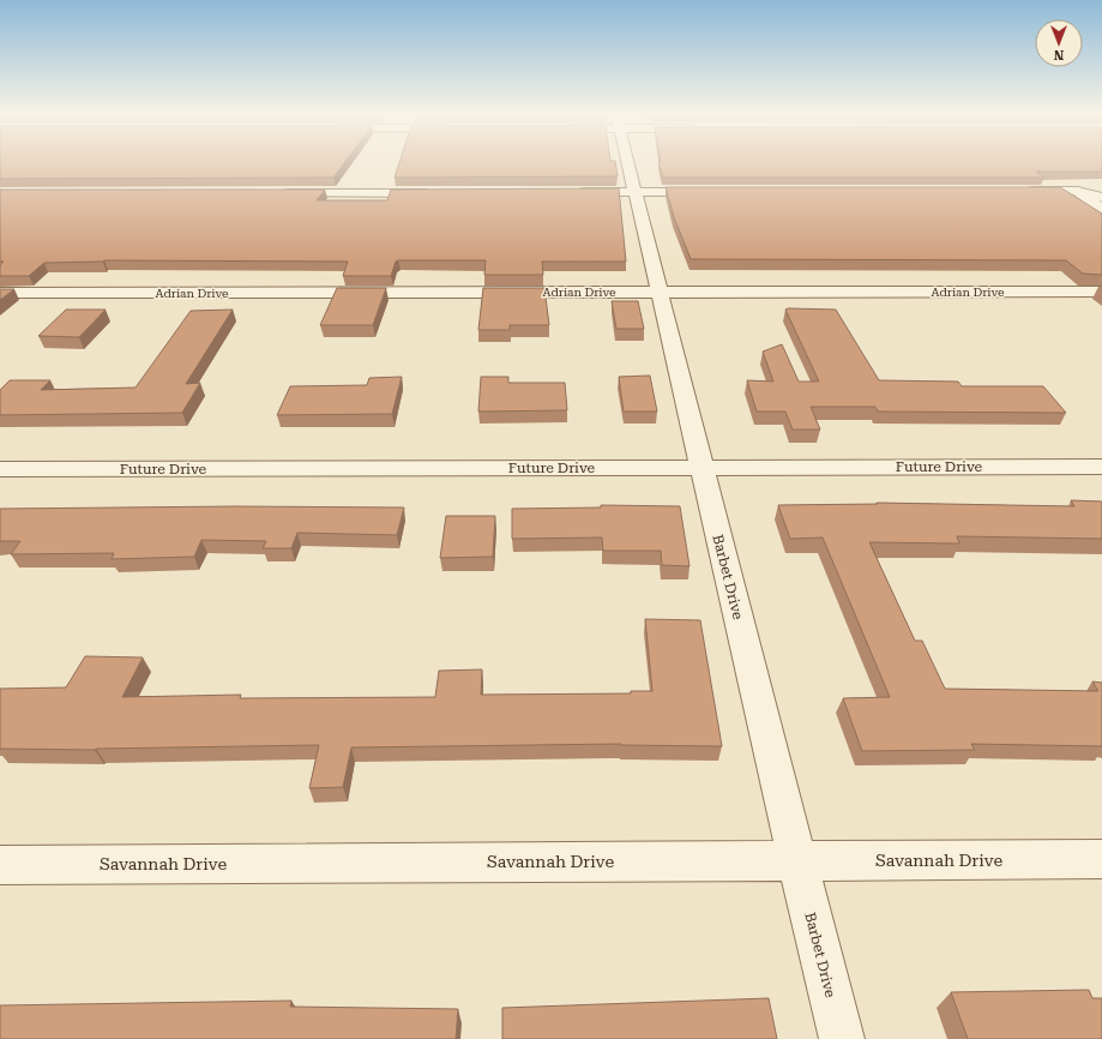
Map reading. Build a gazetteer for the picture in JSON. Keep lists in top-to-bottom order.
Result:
{
  "streets": {
    "street": [
      "Adrian Drive",
      "Future Drive",
      "Barbet Drive",
      "Savannah Drive"
    ]
  },
  "crossings": [
    ["Adrian Drive", "Barbet Drive"],
    ["Future Drive", "Barbet Drive"],
    ["Barbet Drive", "Savannah Drive"]
  ],
  "north": "bottom"
}
